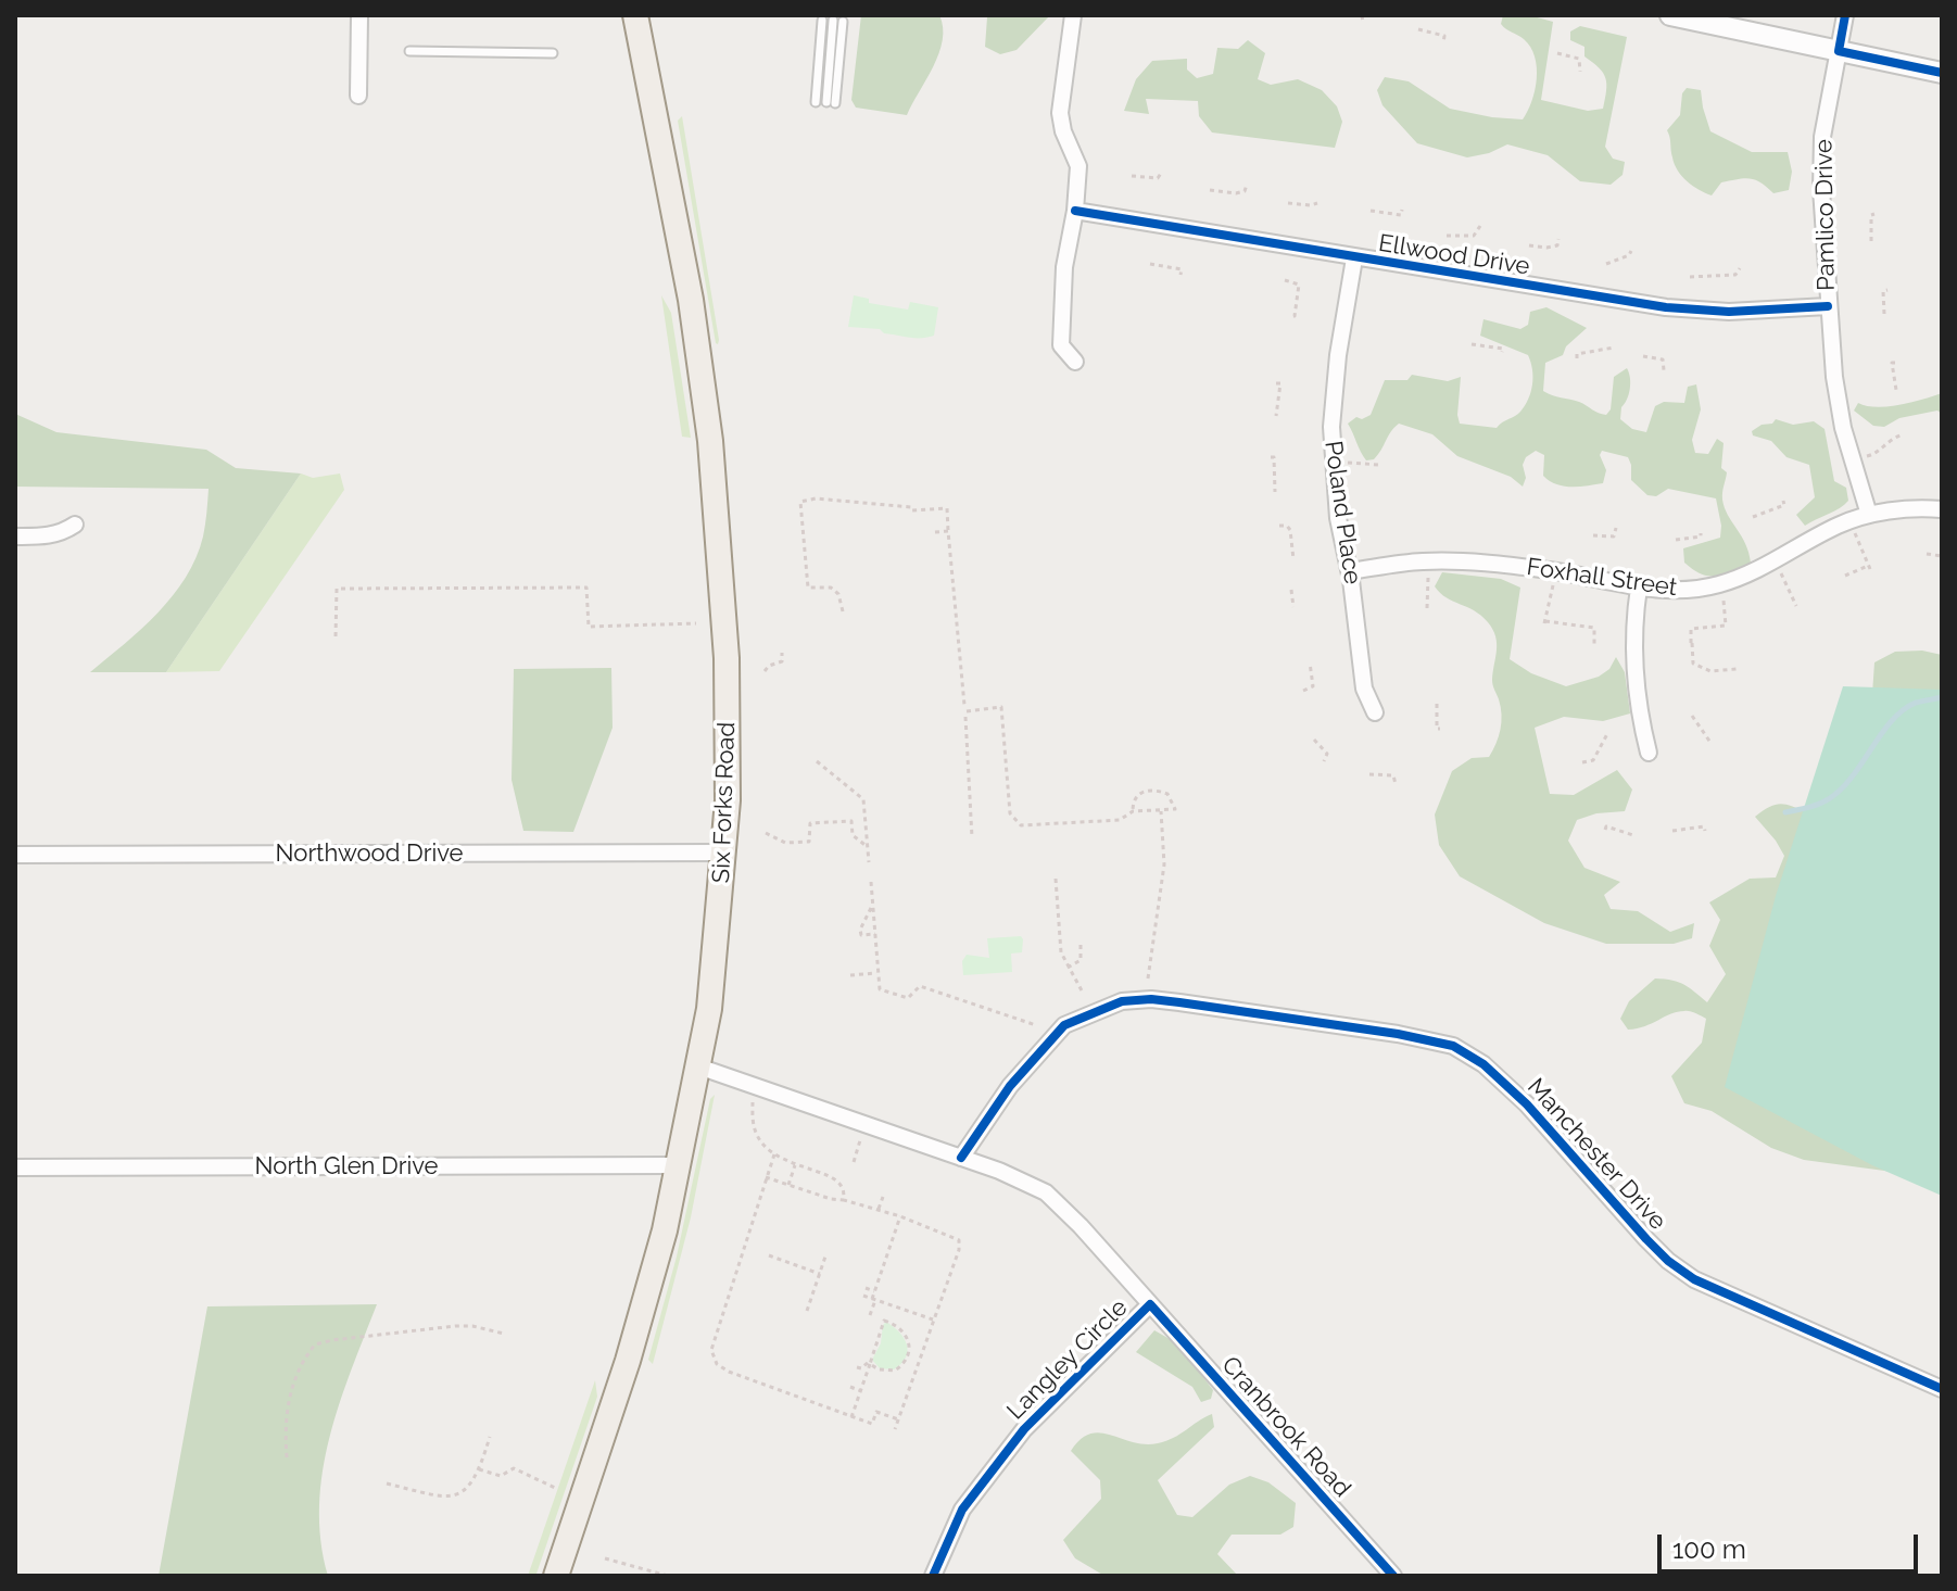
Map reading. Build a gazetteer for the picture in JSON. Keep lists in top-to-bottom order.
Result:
{
  "streets": {
    "main road": ["Six Forks Road"],
    "street": [
      "Pamlico Drive",
      "Ellwood Drive",
      "Poland Place",
      "Foxhall Street",
      "Northwood Drive",
      "Manchester Drive",
      "North Glen Drive",
      "Langley Circle",
      "Cranbrook Road"
    ]
  },
  "crossings": [
    ["Pamlico Drive", "Ellwood Drive"],
    ["Pamlico Drive", "Foxhall Street"],
    ["Ellwood Drive", "Poland Place"],
    ["Poland Place", "Foxhall Street"],
    ["Six Forks Road", "Northwood Drive"],
    ["Six Forks Road", "North Glen Drive"],
    ["Six Forks Road", "Cranbrook Road"],
    ["Manchester Drive", "Cranbrook Road"],
    ["Langley Circle", "Cranbrook Road"]
  ],
  "scale_bar": "100 m"
}
